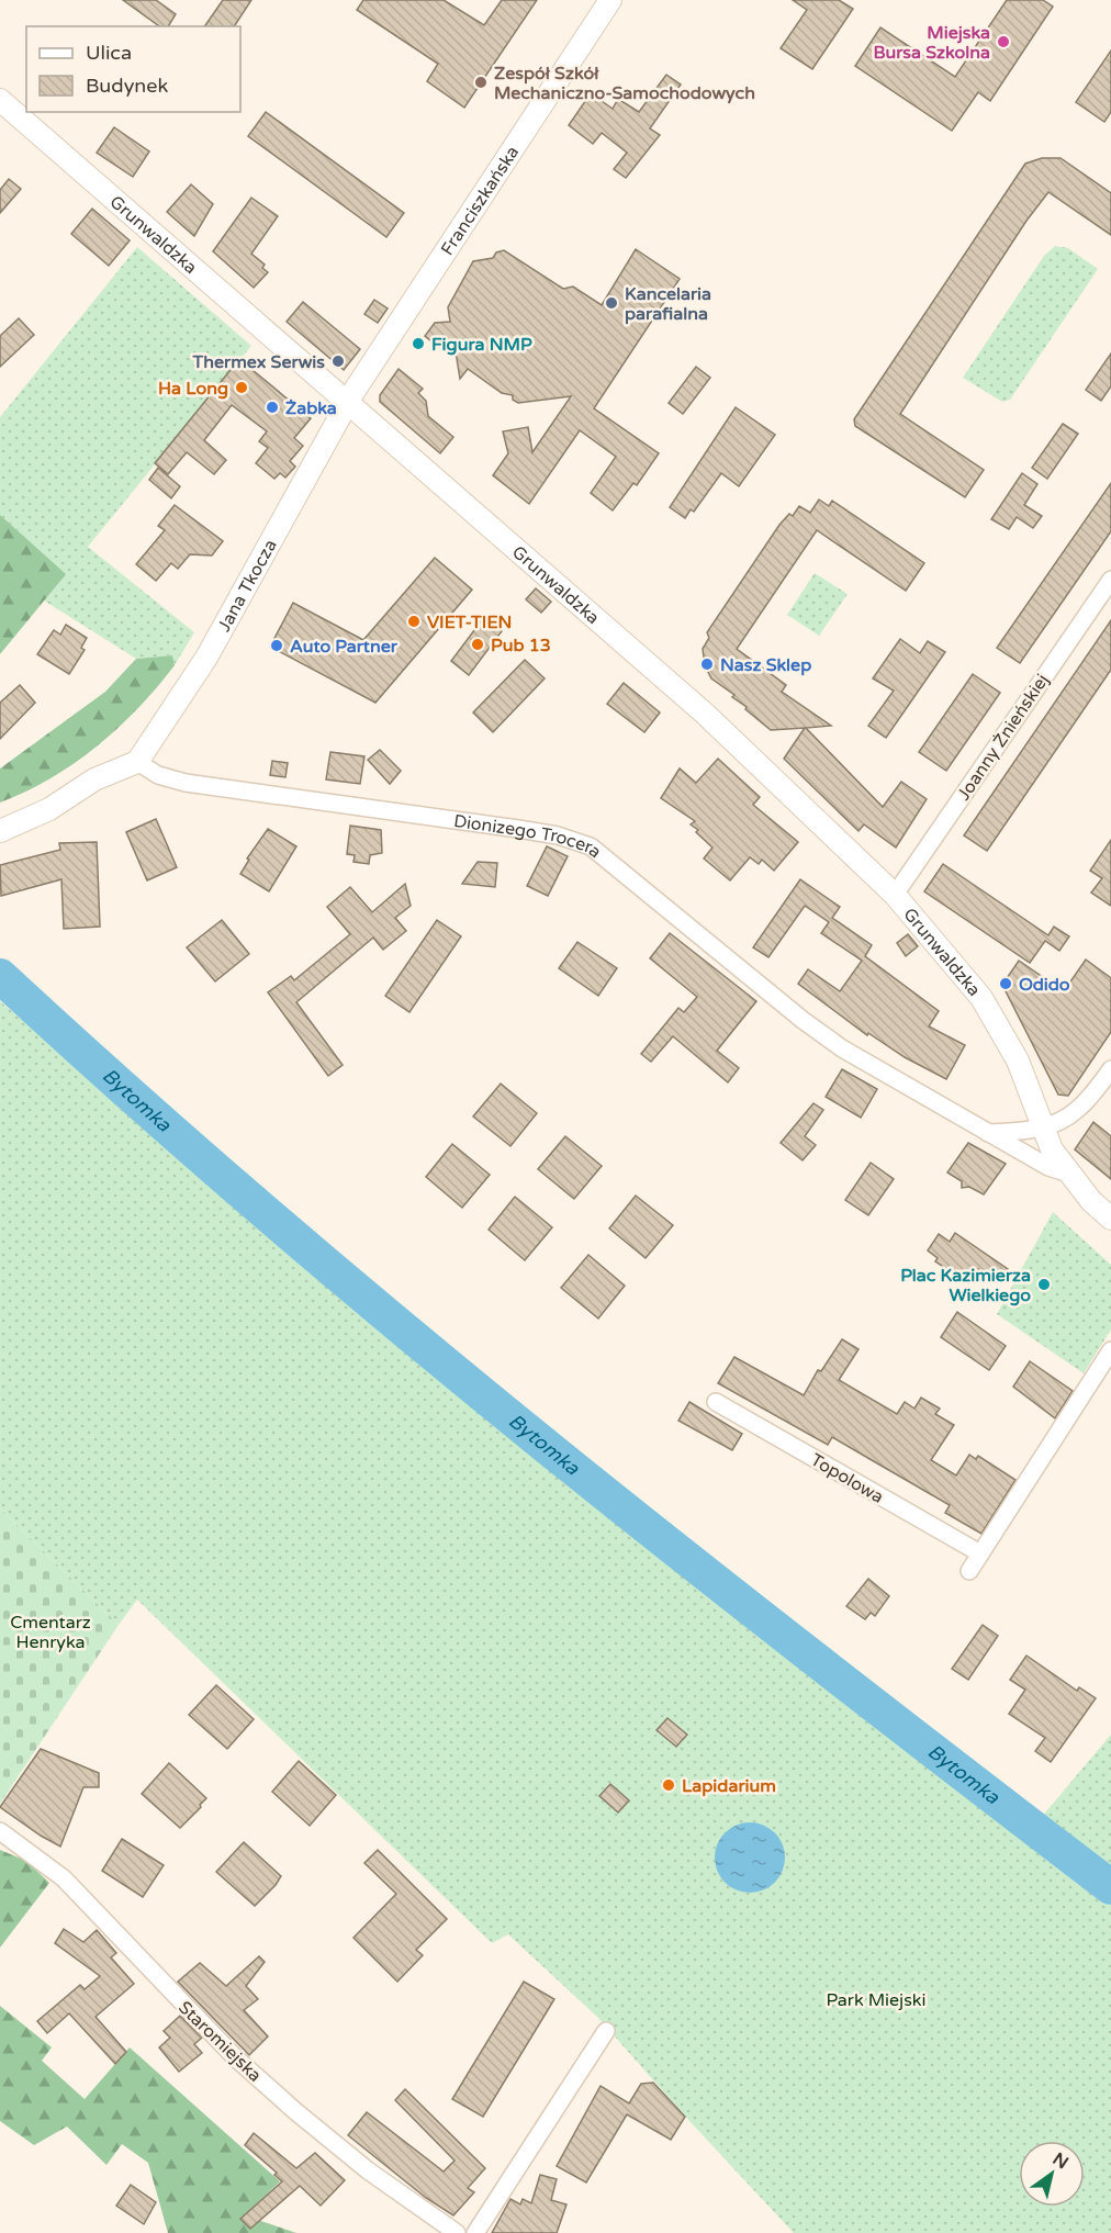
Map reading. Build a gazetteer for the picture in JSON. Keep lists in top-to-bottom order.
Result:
{
  "streets": {
    "street": [
      "Franciszkańska",
      "Grunwaldzka",
      "Jana Tkocza",
      "Joanny Żnieńskiej",
      "Dionizego Trocera",
      "Topolowa",
      "Staromiejska"
    ]
  },
  "crossings": [
    ["Franciszkańska", "Grunwaldzka"],
    ["Franciszkańska", "Jana Tkocza"],
    ["Grunwaldzka", "Jana Tkocza"],
    ["Grunwaldzka", "Joanny Żnieńskiej"],
    ["Grunwaldzka", "Dionizego Trocera"],
    ["Jana Tkocza", "Dionizego Trocera"]
  ],
  "water": ["Bytomka"],
  "parks": ["Cmentarz Henryka", "Park Miejski"],
  "places": [
    "Miejska Bursa Szkolna",
    "Zespół Szkół Mechaniczno-Samochodowych",
    "Kancelaria parafialna",
    "Figura NMP",
    "Thermex Serwis",
    "Ha Long",
    "Żabka",
    "VIET-TIEN",
    "Pub 13",
    "Auto Partner",
    "Nasz Sklep",
    "Odido",
    "Plac Kazimierza Wielkiego",
    "Lapidarium"
  ],
  "legend": ["Ulica", "Budynek"],
  "north": "top right"
}
